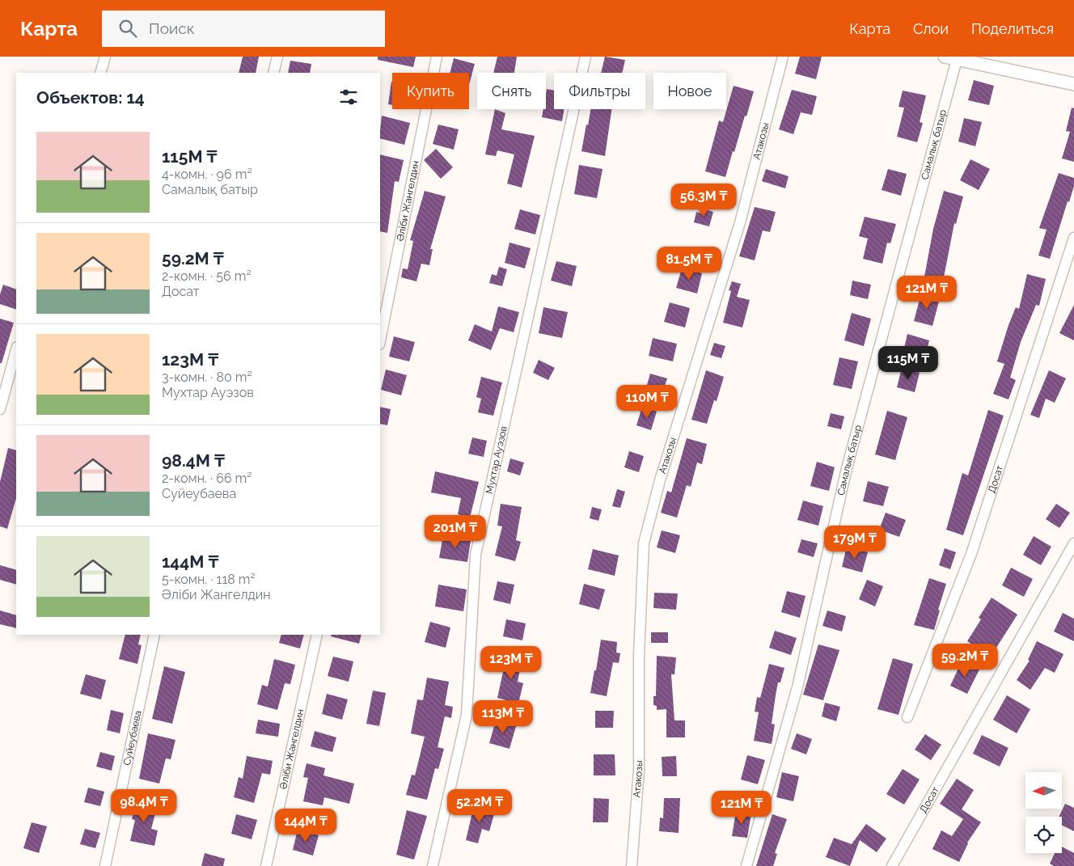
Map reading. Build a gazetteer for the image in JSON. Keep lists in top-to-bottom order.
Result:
{
  "streets": {
    "street": [
      "Атакозы",
      "Самалық батыр",
      "Әліби Жангелдин",
      "Мухтар Ауэзов",
      "Досат",
      "Суйеубаева"
    ]
  },
  "north": "left",
  "page": {
    "header": "Карта",
    "search": "Поиск",
    "nav": ["Карта", "Слои", "Поделиться"],
    "chip": [
      "Купить",
      "Снять",
      "Фильтры",
      "Новое"
    ],
    "heading": "Объектов: 14",
    "list": [
      {
        "name": "115M ₸",
        "note": "4-комн. · 96 m² · Самалық батыр"
      },
      {
        "name": "59.2M ₸",
        "note": "2-комн. · 56 m² · Досат"
      },
      {
        "name": "123M ₸",
        "note": "3-комн. · 80 m² · Мухтар Ауэзов"
      },
      {
        "name": "98.4M ₸",
        "note": "2-комн. · 66 m² · Суйеубаева"
      },
      {
        "name": "144M ₸",
        "note": "5-комн. · 118 m² · Әліби Жангелдин"
      }
    ],
    "price": [
      "56.3M ₸",
      "81.5M ₸",
      "121M ₸",
      "115M ₸",
      "110M ₸",
      "201M ₸",
      "179M ₸",
      "59.2M ₸",
      "123M ₸",
      "113M ₸",
      "98.4M ₸",
      "52.2M ₸",
      "121M ₸",
      "144M ₸"
    ]
  }
}
